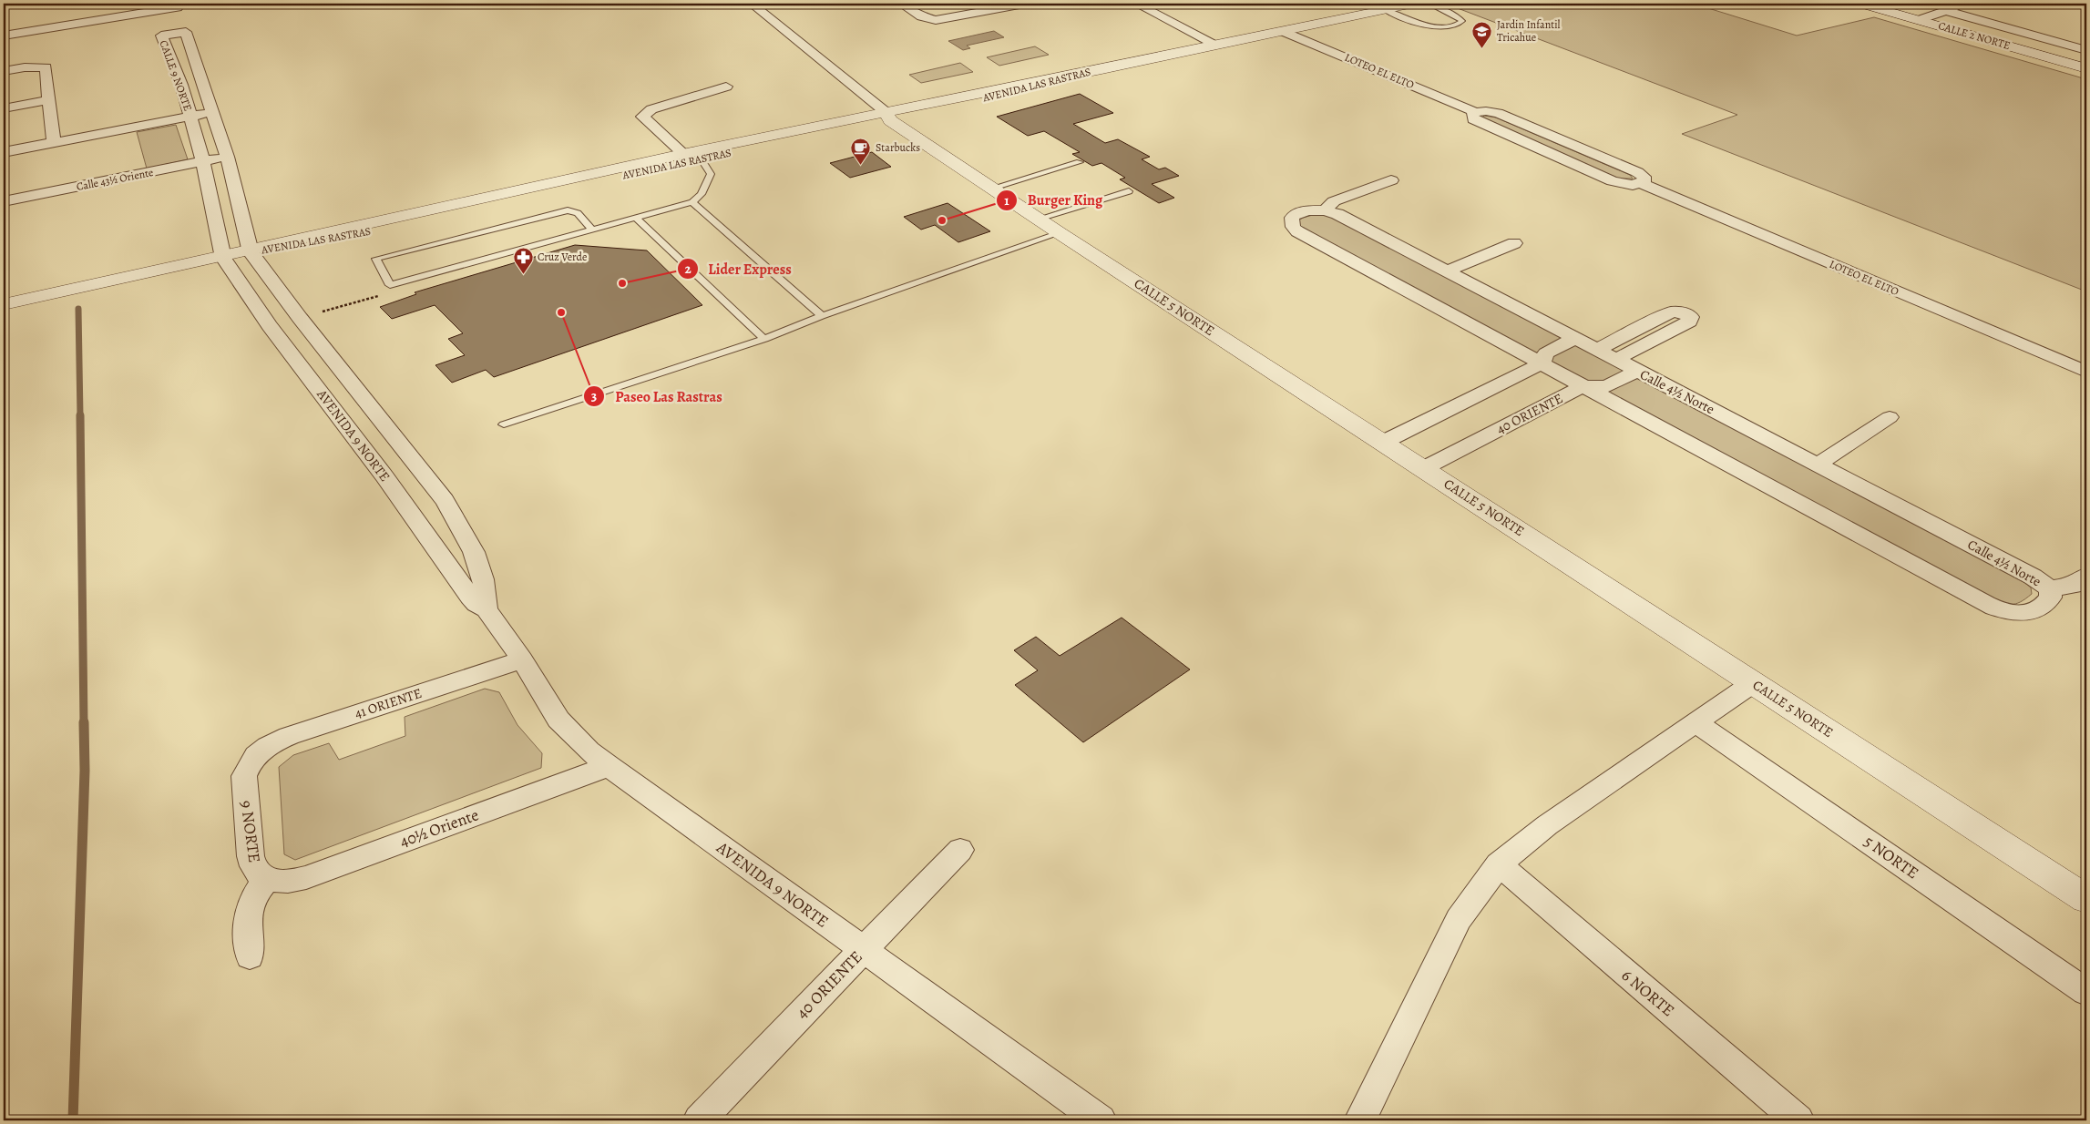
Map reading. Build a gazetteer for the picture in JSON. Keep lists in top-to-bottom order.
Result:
{
  "streets": {
    "street": [
      "CALLE 2 NORTE",
      "LOTEO EL ELTO",
      "CALLE 9 NORTE",
      "AVENIDA LAS RASTRAS",
      "Calle 43½ Oriente",
      "CALLE 5 NORTE",
      "Calle 4½ Norte",
      "40 ORIENTE",
      "AVENIDA 9 NORTE",
      "41 ORIENTE",
      "40½ Oriente",
      "9 NORTE",
      "5 NORTE",
      "6 NORTE"
    ]
  },
  "crossings": [
    ["LOTEO EL ELTO", "AVENIDA LAS RASTRAS"],
    ["CALLE 9 NORTE", "AVENIDA LAS RASTRAS"],
    ["CALLE 9 NORTE", "Calle 43½ Oriente"],
    ["CALLE 9 NORTE", "AVENIDA 9 NORTE"],
    ["AVENIDA LAS RASTRAS", "CALLE 5 NORTE"],
    ["AVENIDA LAS RASTRAS", "AVENIDA 9 NORTE"],
    ["CALLE 5 NORTE", "40 ORIENTE"],
    ["Calle 4½ Norte", "40 ORIENTE"],
    ["40 ORIENTE", "AVENIDA 9 NORTE"],
    ["AVENIDA 9 NORTE", "41 ORIENTE"],
    ["AVENIDA 9 NORTE", "40½ Oriente"],
    ["41 ORIENTE", "9 NORTE"],
    ["40½ Oriente", "9 NORTE"]
  ],
  "places": {
    "school or university": ["Jardin Infantil Tricahue"],
    "cafe": ["Starbucks"],
    "other": ["Burger King", "Lider Express", "Paseo Las Rastras"],
    "pharmacy": ["Cruz Verde"]
  }
}
